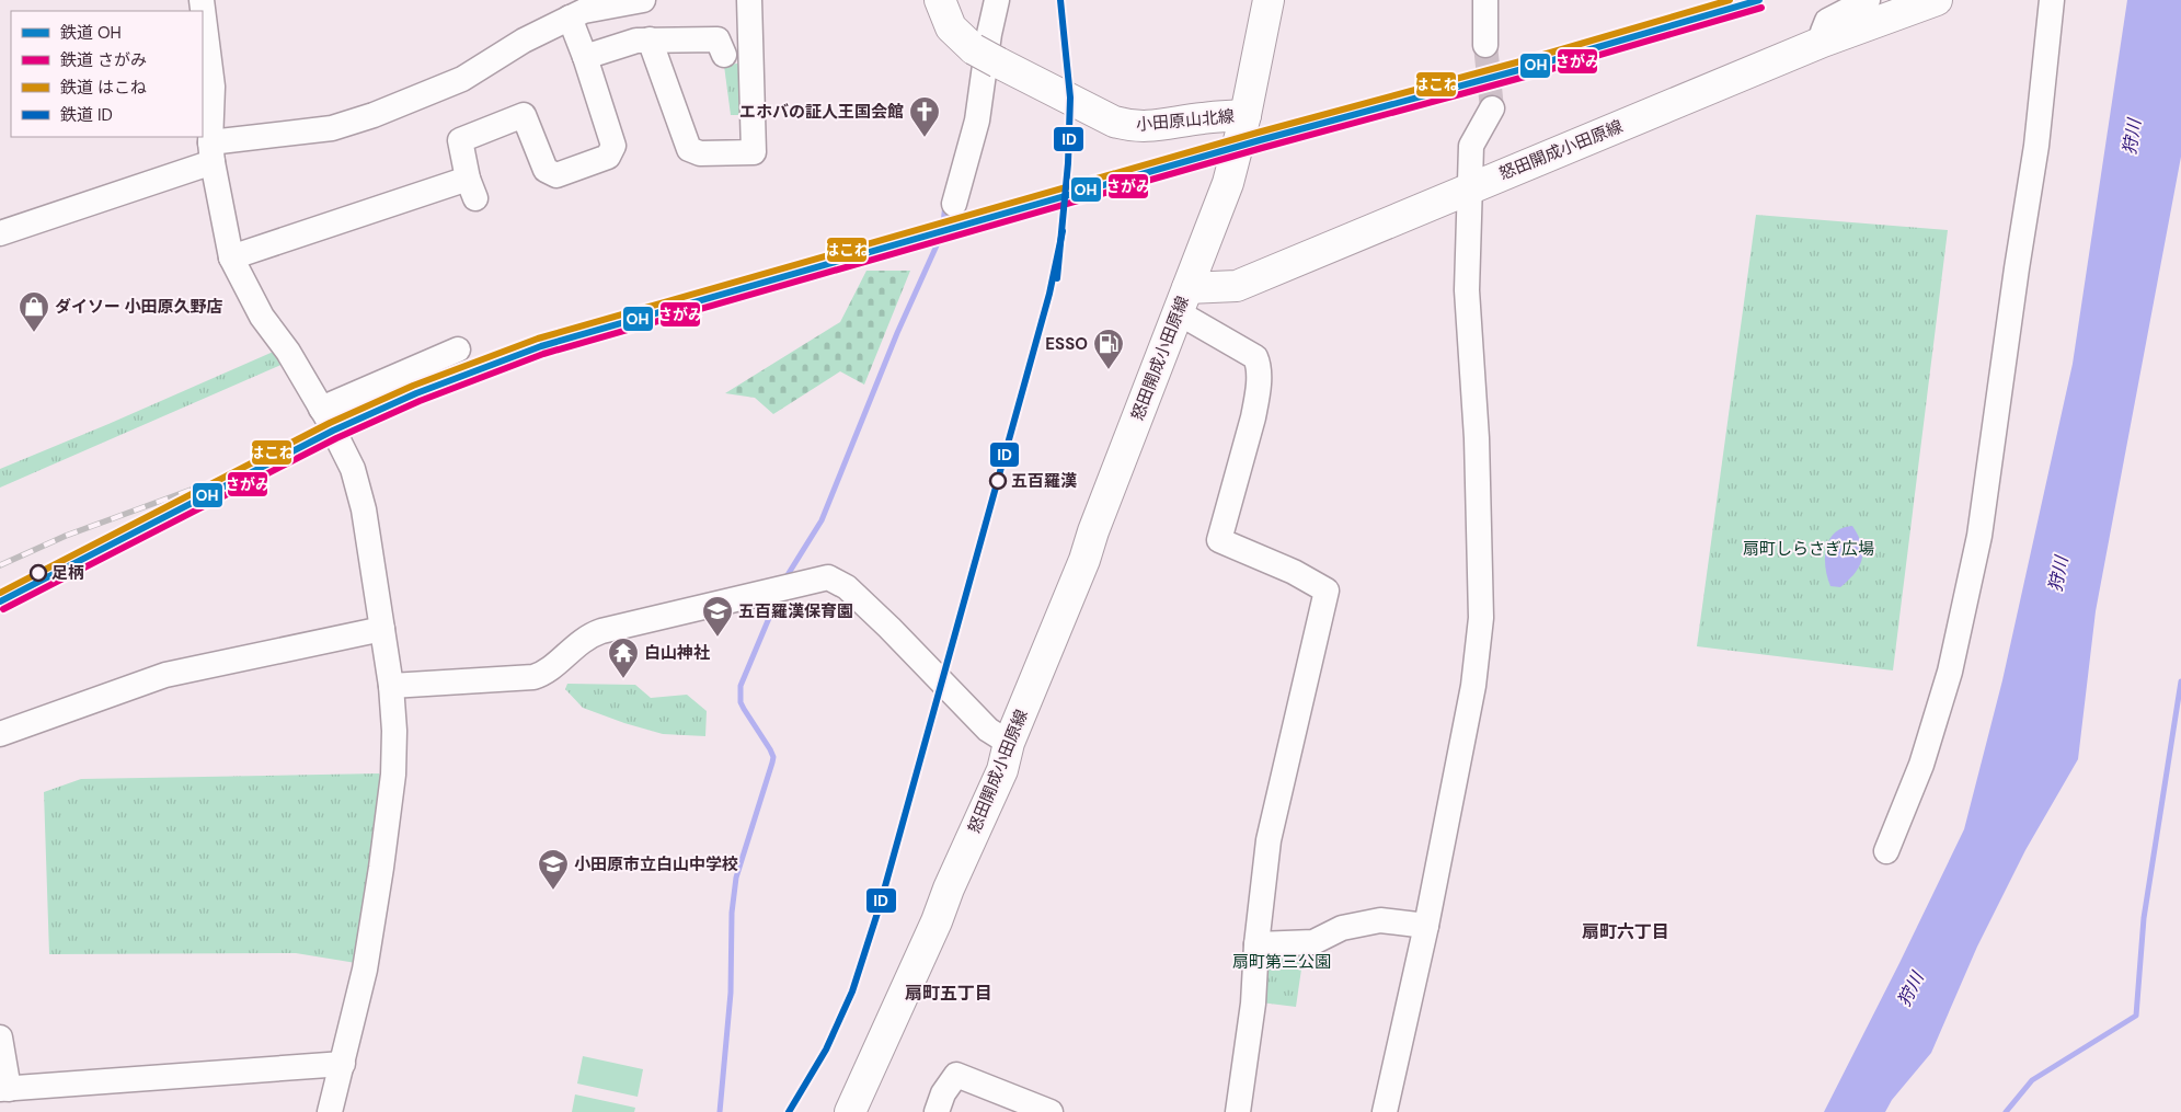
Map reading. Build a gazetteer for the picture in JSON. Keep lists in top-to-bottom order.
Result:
{
  "streets": {
    "main road": ["小田原山北線", "怒田開成小田原線"]
  },
  "crossings": [
    ["小田原山北線", "怒田開成小田原線"]
  ],
  "districts": ["扇町六丁目", "扇町五丁目"],
  "water": ["狩川"],
  "parks": ["扇町しらさぎ広場", "扇町第三公園"],
  "places": {
    "church": ["エホバの証人王国会館"],
    "shop": ["ダイソー 小田原久野店"],
    "fuel station": ["ESSO"],
    "other": ["五百羅漢", "足柄"],
    "school or university": ["五百羅漢保育園", "小田原市立白山中学校"],
    "temple": ["白山神社"]
  },
  "lines": [
    "rail line OH",
    "rail line はこね",
    "rail line ID",
    "rail line さがみ"
  ],
  "legend": [
    "鉄道 OH",
    "鉄道 さがみ",
    "鉄道 はこね",
    "鉄道 ID"
  ]
}
